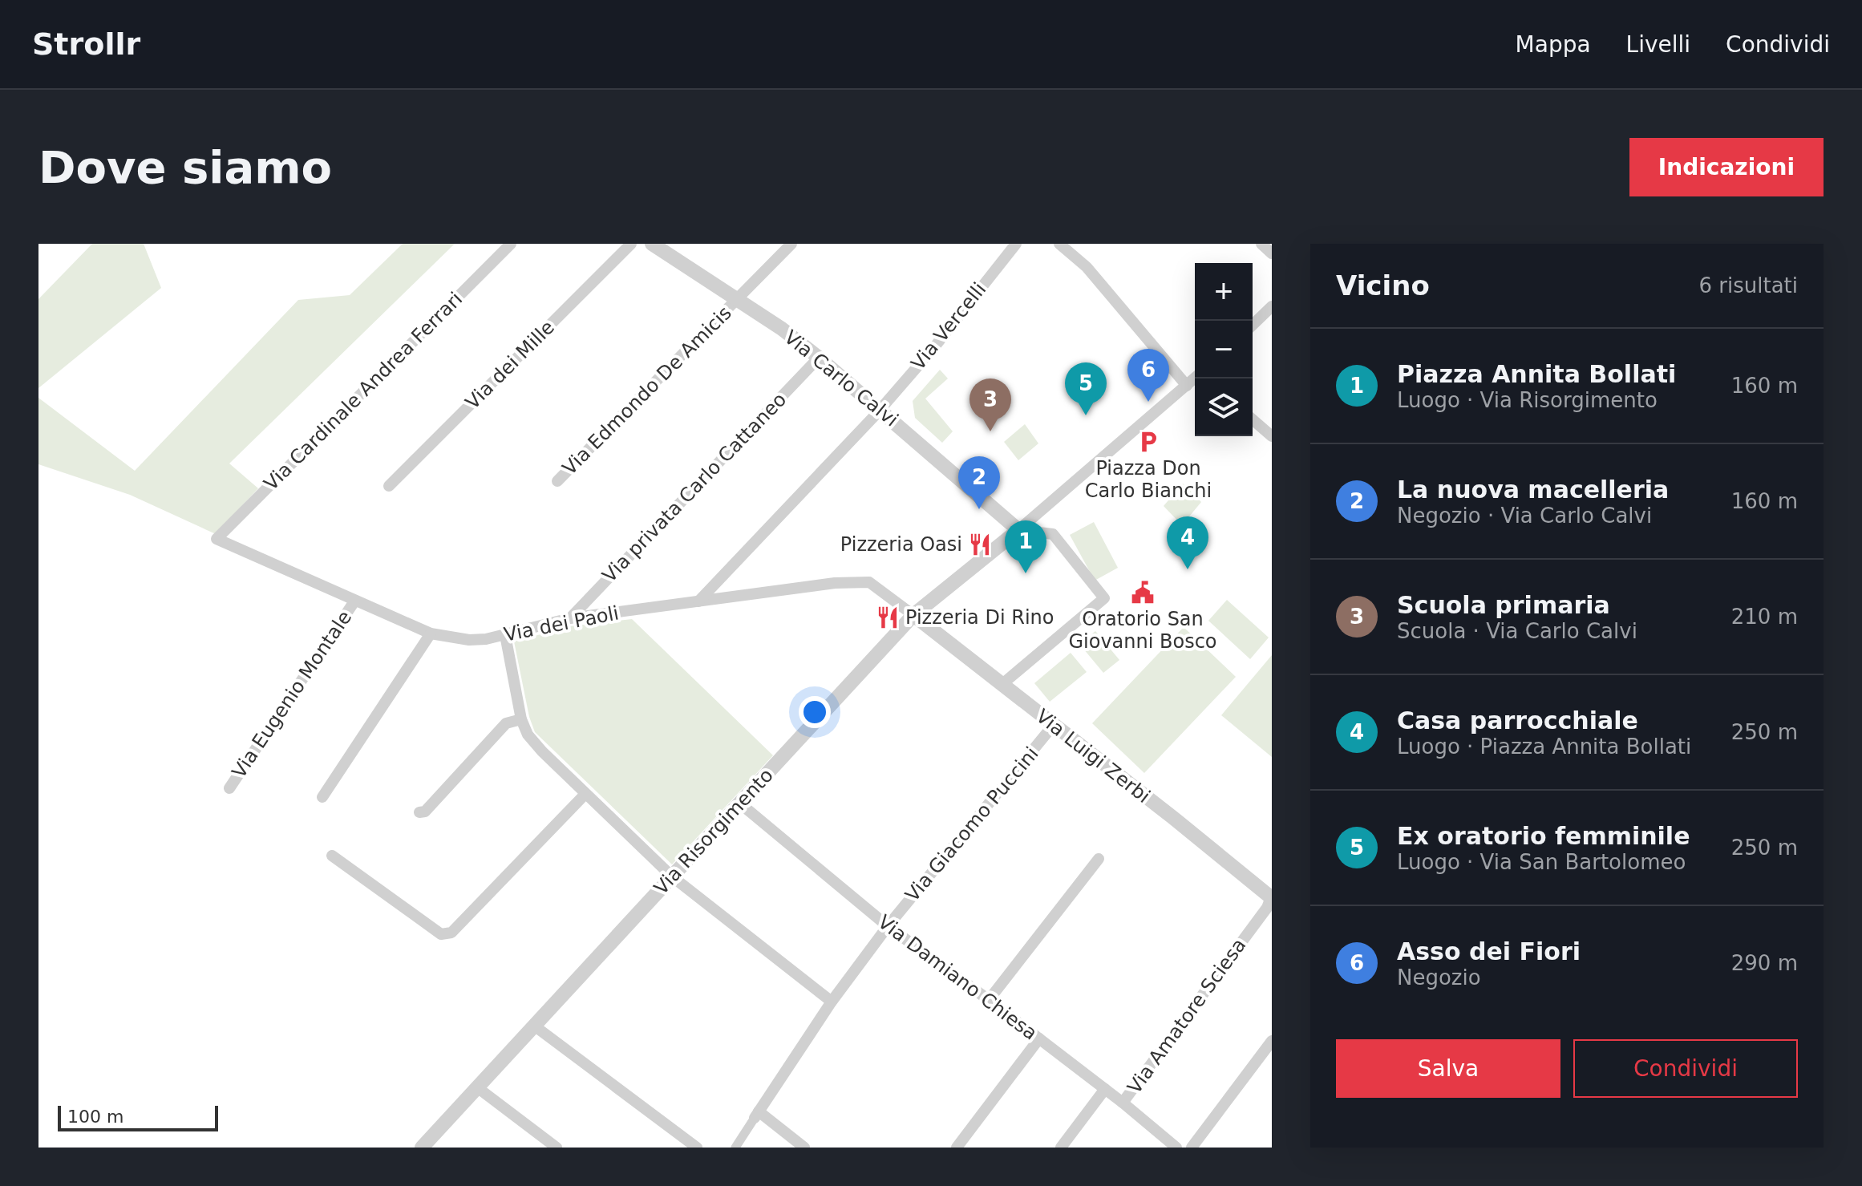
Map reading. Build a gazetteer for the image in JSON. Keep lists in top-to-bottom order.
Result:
{
  "streets": {
    "street": [
      "Via Vercelli",
      "Via dei Mille",
      "Via Carlo Calvi",
      "Via Edmondo De Amicis",
      "Via Cardinale Andrea Ferrari",
      "Via privata Carlo Cattaneo",
      "Via dei Paoli",
      "Via Eugenio Montale",
      "Via Luigi Zerbi",
      "Via Giacomo Puccini",
      "Via Risorgimento",
      "Via Damiano Chiesa",
      "Via Amatore Sciesa"
    ]
  },
  "crossings": [
    ["Via Vercelli", "Via Carlo Calvi"],
    ["Via Vercelli", "Via dei Paoli"],
    ["Via Carlo Calvi", "Via Edmondo De Amicis"],
    ["Via Carlo Calvi", "Via privata Carlo Cattaneo"],
    ["Via Carlo Calvi", "Via Risorgimento"],
    ["Via Cardinale Andrea Ferrari", "Via dei Paoli"],
    ["Via privata Carlo Cattaneo", "Via dei Paoli"],
    ["Via dei Paoli", "Via Eugenio Montale"],
    ["Via dei Paoli", "Via Luigi Zerbi"],
    ["Via dei Paoli", "Via Risorgimento"],
    ["Via Luigi Zerbi", "Via Giacomo Puccini"],
    ["Via Luigi Zerbi", "Via Risorgimento"],
    ["Via Luigi Zerbi", "Via Amatore Sciesa"],
    ["Via Giacomo Puccini", "Via Damiano Chiesa"],
    ["Via Risorgimento", "Via Damiano Chiesa"],
    ["Via Damiano Chiesa", "Via Amatore Sciesa"]
  ],
  "places": {
    "parking": ["Piazza Don Carlo Bianchi"],
    "restaurant": ["Pizzeria Oasi", "Pizzeria Di Rino"],
    "public building": ["Oratorio San Giovanni Bosco"]
  },
  "scale_bar": "100 m",
  "page": {
    "header": "Strollr",
    "nav": ["Mappa", "Livelli", "Condividi"],
    "buttons": [
      "Indicazioni",
      ["Salva", "Condividi"]
    ],
    "title": "Dove siamo",
    "heading": ["Vicino", "6 risultati"],
    "map_buttons": ["+", "−"],
    "list": [
      {
        "mark": "1",
        "name": "Piazza Annita Bollati",
        "note": "Luogo · Via Risorgimento",
        "value": "160 m"
      },
      {
        "mark": "2",
        "name": "La nuova macelleria",
        "note": "Negozio · Via Carlo Calvi",
        "value": "160 m"
      },
      {
        "mark": "3",
        "name": "Scuola primaria",
        "note": "Scuola · Via Carlo Calvi",
        "value": "210 m"
      },
      {
        "mark": "4",
        "name": "Casa parrocchiale",
        "note": "Luogo · Piazza Annita Bollati",
        "value": "250 m"
      },
      {
        "mark": "5",
        "name": "Ex oratorio femminile",
        "note": "Luogo · Via San Bartolomeo",
        "value": "250 m"
      },
      {
        "mark": "6",
        "name": "Asso dei Fiori",
        "note": "Negozio",
        "value": "290 m"
      }
    ],
    "pins": [
      "6",
      "5",
      "3",
      "2",
      "4",
      "1"
    ],
    "scale": "100 m"
  }
}
